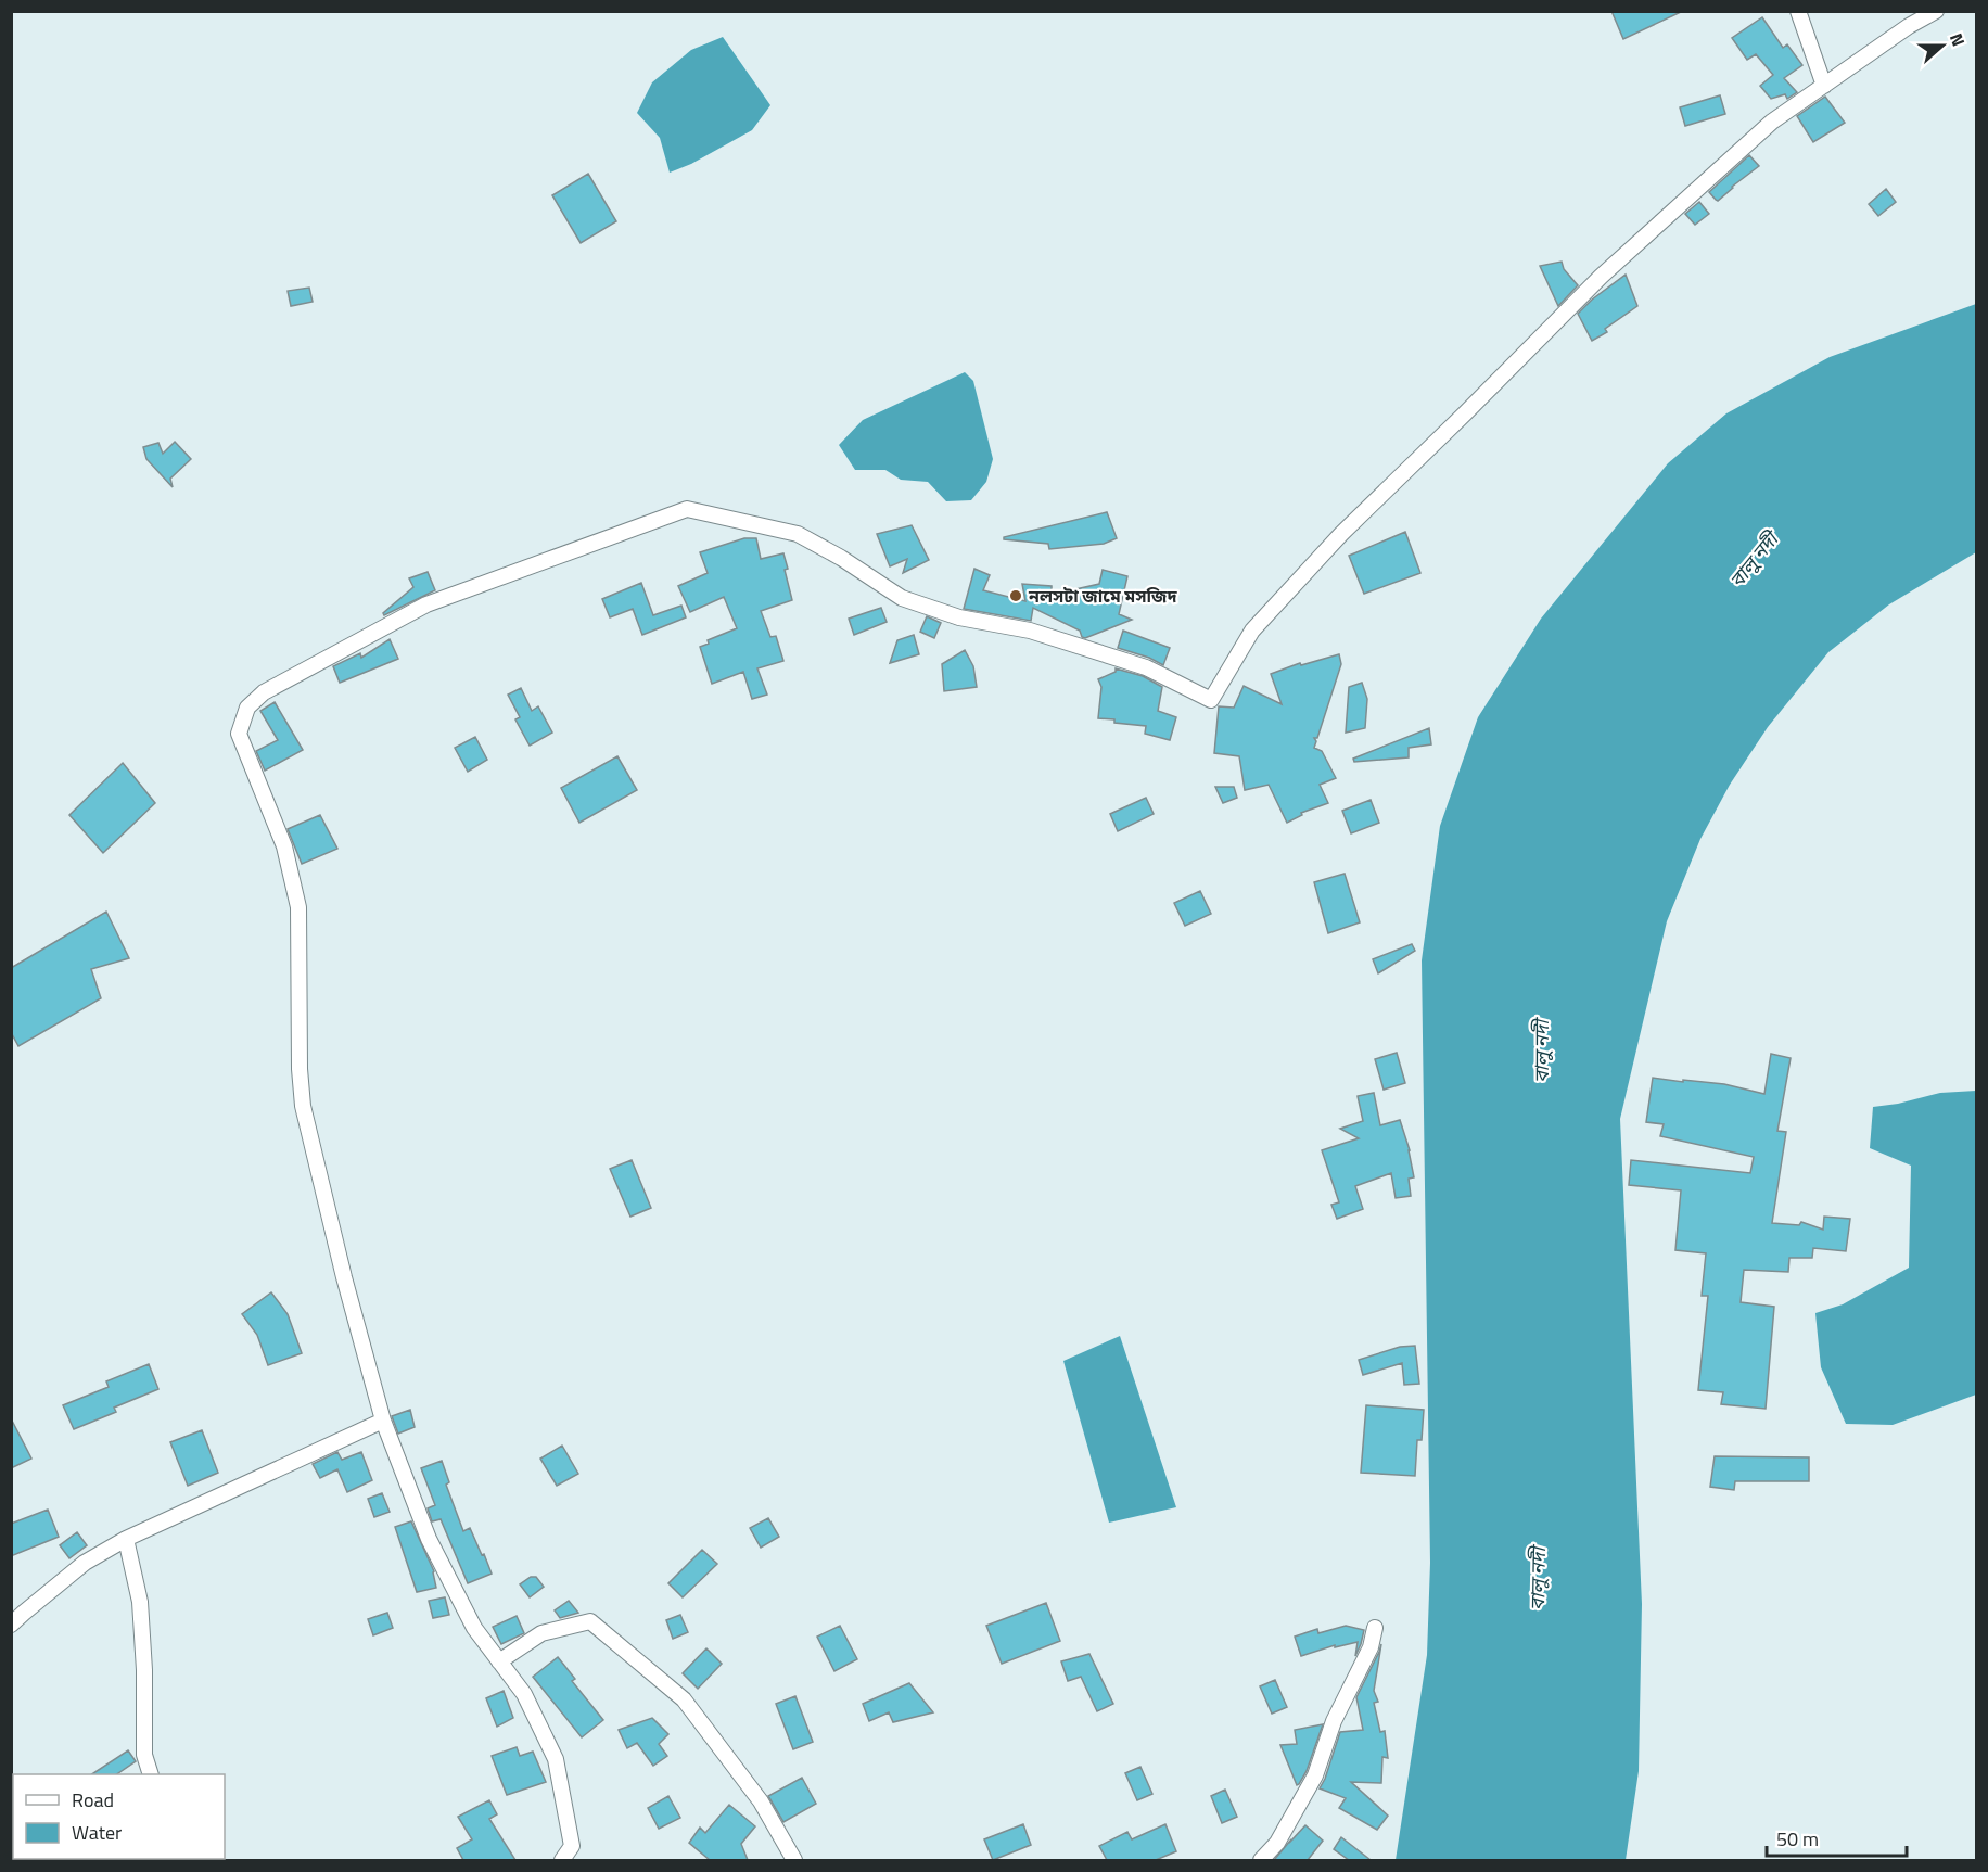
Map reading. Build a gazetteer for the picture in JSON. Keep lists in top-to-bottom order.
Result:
{
  "water": ["বালু নদী"],
  "places": ["নলসটা জামে মসজিদ"],
  "legend": ["Road", "Water"],
  "scale_bar": "50 m",
  "north": "right"
}
